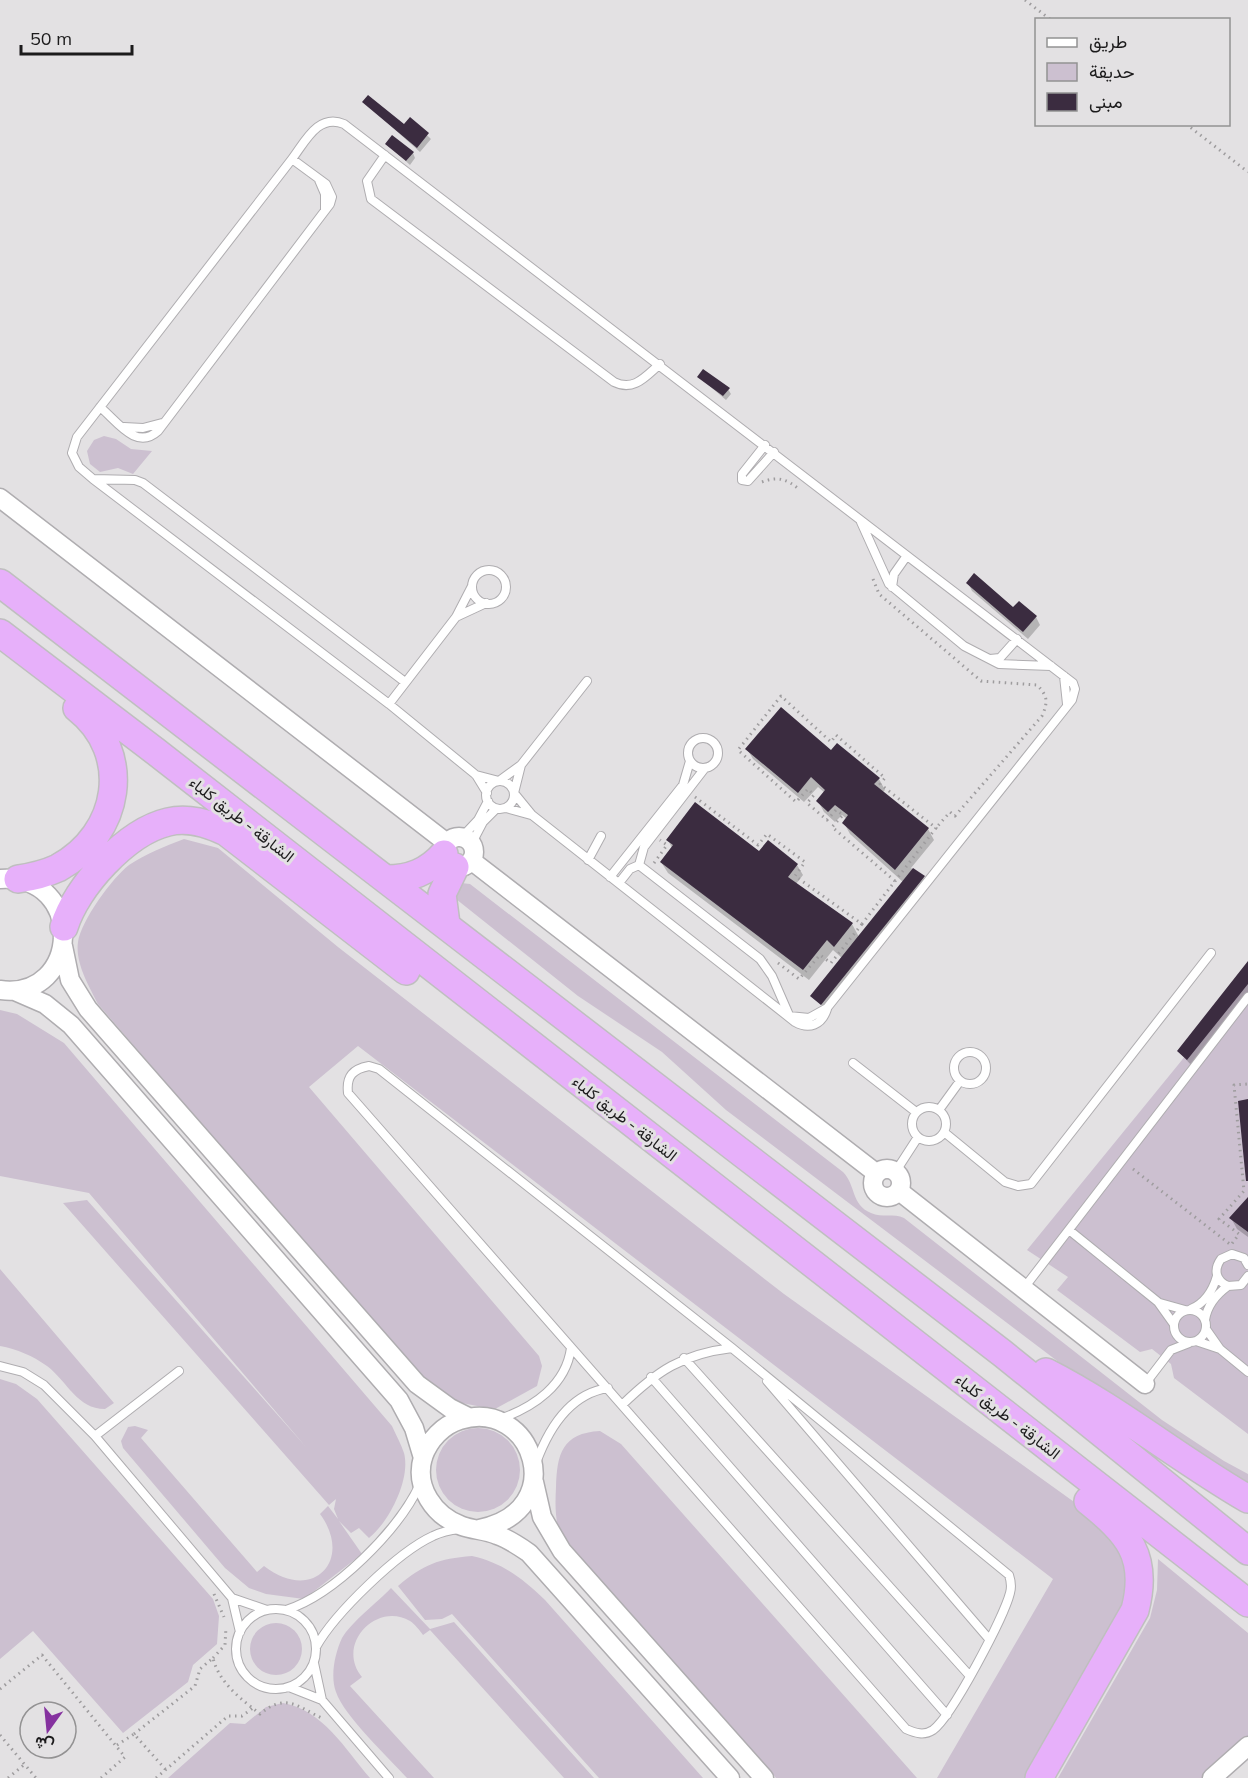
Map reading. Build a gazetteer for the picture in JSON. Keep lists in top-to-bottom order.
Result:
{
  "streets": {
    "highway": ["الشارقة - طريق كلباء"]
  },
  "legend": ["طريق", "حديقة", "مبنى"],
  "scale_bar": "50 m",
  "north": "bottom"
}
